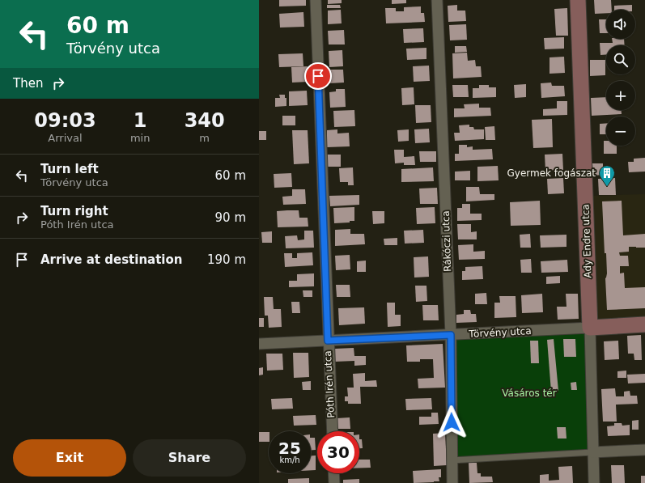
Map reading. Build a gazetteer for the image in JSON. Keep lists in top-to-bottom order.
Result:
{
  "streets": {
    "street": [
      "Rákóczi utca",
      "Ady Endre utca",
      "Törvény utca",
      "Póth Irén utca"
    ]
  },
  "crossings": [
    ["Rákóczi utca", "Törvény utca"],
    ["Ady Endre utca", "Törvény utca"],
    ["Törvény utca", "Póth Irén utca"]
  ],
  "parks": ["Vásáros tér"],
  "places": {
    "building": ["Gyermek fogászat"]
  },
  "page": {
    "turn": ["60 m", "Törvény utca"],
    "map_buttons": ["+", "−"],
    "then": "Then",
    "eta": [
      "09:03",
      "Arrival",
      "1",
      "min",
      "340",
      "m"
    ],
    "list": [
      {
        "name": "Turn left",
        "note": "Törvény utca",
        "value": "60 m"
      },
      {
        "name": "Turn right",
        "note": "Póth Irén utca",
        "value": "90 m"
      },
      {
        "name": "Arrive at destination",
        "value": "190 m"
      }
    ],
    "speed": "25 km/h",
    "limit": "30",
    "buttons": ["Exit", "Share"]
  }
}
